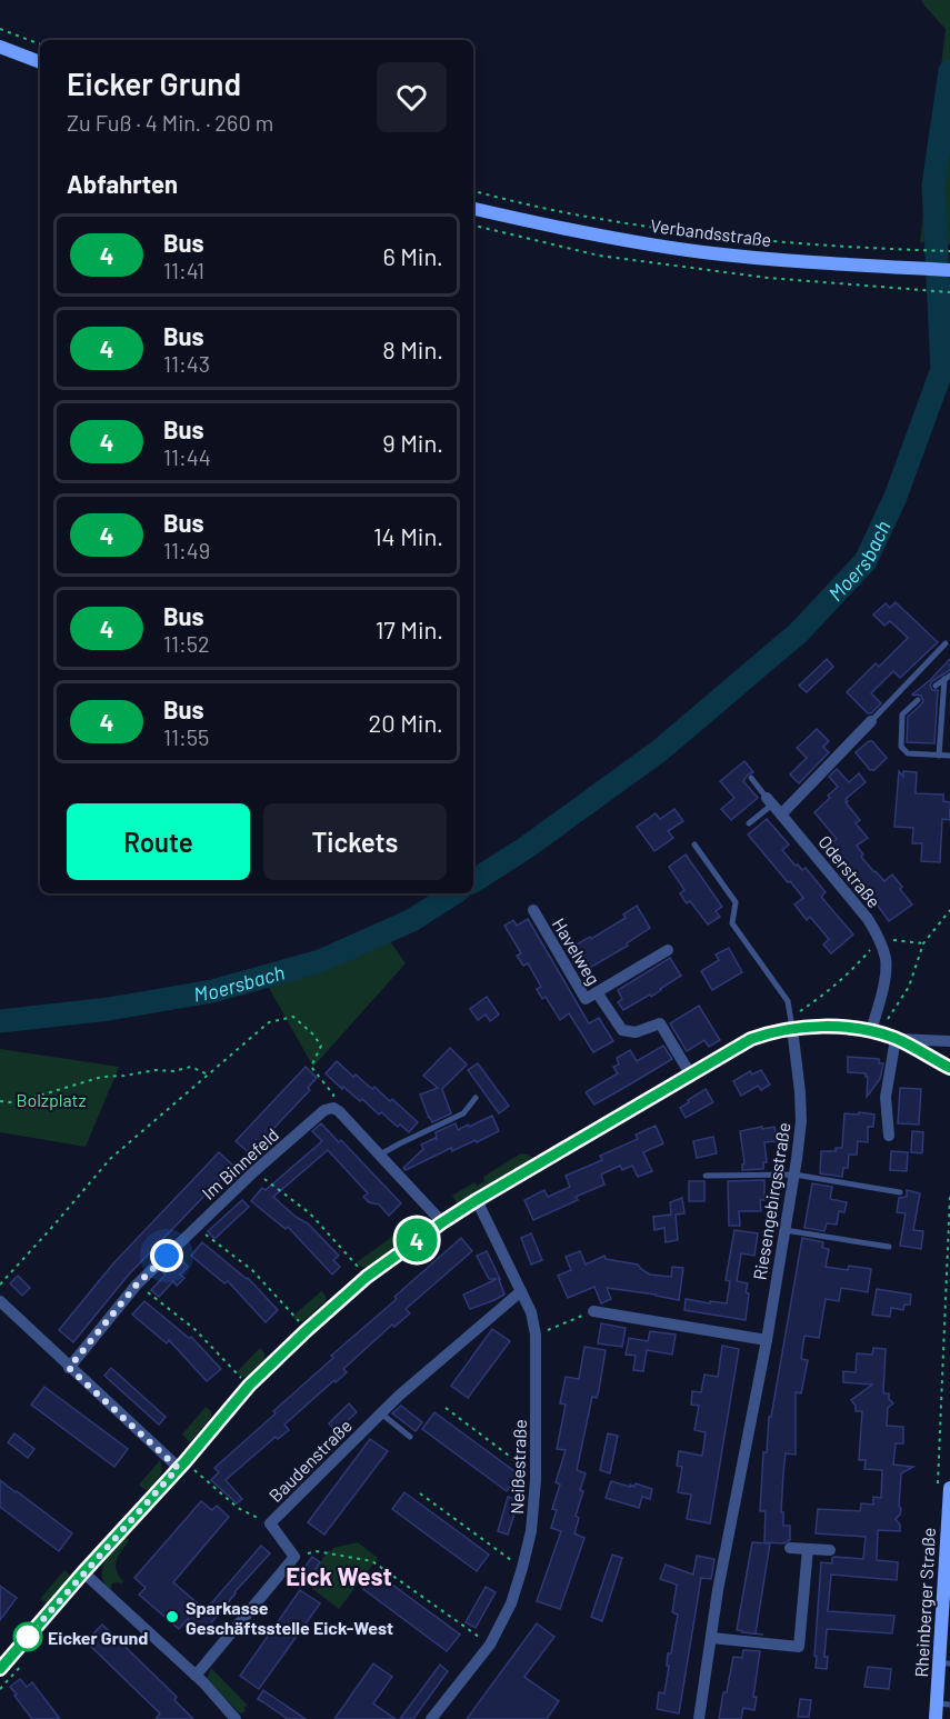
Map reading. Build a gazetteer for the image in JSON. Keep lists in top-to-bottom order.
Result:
{
  "streets": {
    "main road": ["Verbandsstraße", "Rheinberger Straße"],
    "street": [
      "Oderstraße",
      "Havelweg",
      "Im Binnefeld",
      "Riesengebirgsstraße",
      "Baudenstraße",
      "Neißestraße"
    ]
  },
  "crossings": [
    ["Baudenstraße", "Neißestraße"]
  ],
  "districts": ["Eick West"],
  "water": ["Moersbach"],
  "parks": ["Bolzplatz"],
  "places": ["Sparkasse Geschäftsstelle Eick-West", "Eicker Grund"],
  "lines": ["bus line 4"],
  "page": {
    "on_map": "4",
    "heading": [
      ["Eicker Grund", "Zu Fuß · 4 Min. · 260 m"],
      "Abfahrten"
    ],
    "list": [
      {
        "mark": "4",
        "name": "Bus",
        "note": "11:41",
        "value": "6 Min."
      },
      {
        "mark": "4",
        "name": "Bus",
        "note": "11:43",
        "value": "8 Min."
      },
      {
        "mark": "4",
        "name": "Bus",
        "note": "11:44",
        "value": "9 Min."
      },
      {
        "mark": "4",
        "name": "Bus",
        "note": "11:49",
        "value": "14 Min."
      },
      {
        "mark": "4",
        "name": "Bus",
        "note": "11:52",
        "value": "17 Min."
      },
      {
        "mark": "4",
        "name": "Bus",
        "note": "11:55",
        "value": "20 Min."
      }
    ],
    "buttons": ["Route", "Tickets"]
  }
}
